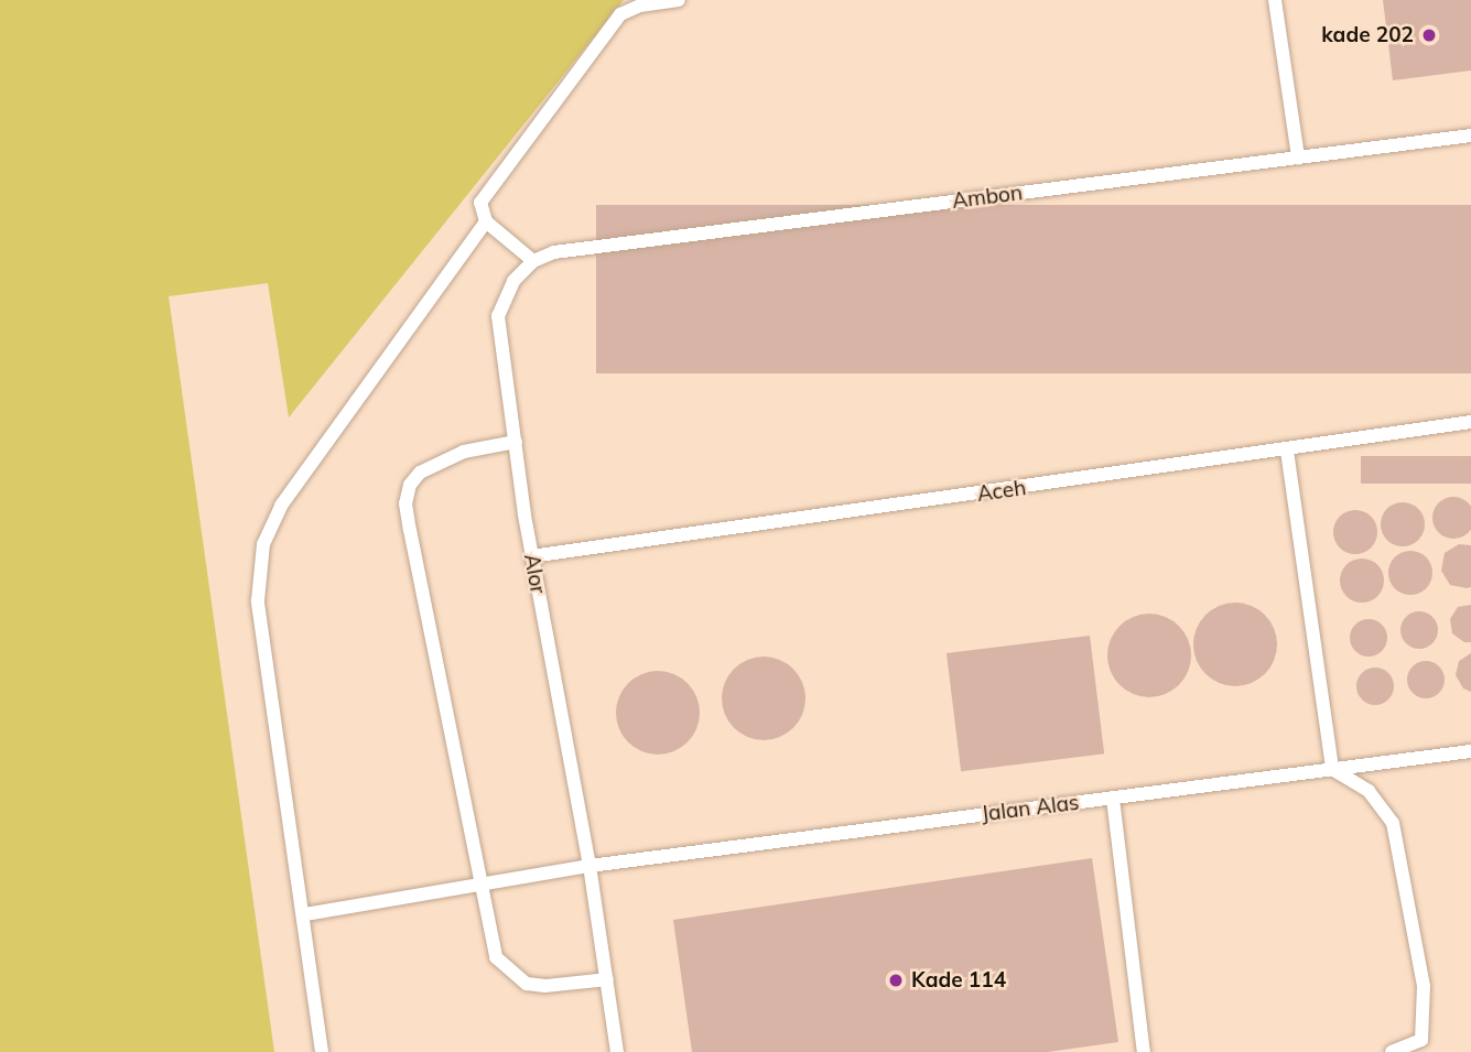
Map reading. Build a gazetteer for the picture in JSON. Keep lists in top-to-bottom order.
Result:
{
  "streets": {
    "lane": [
      "Ambon",
      "Aceh",
      "Alor",
      "Jalan Alas"
    ]
  },
  "crossings": [
    ["Ambon", "Alor"],
    ["Aceh", "Alor"],
    ["Alor", "Jalan Alas"]
  ],
  "places": ["kade 202", "Kade 114"]
}
